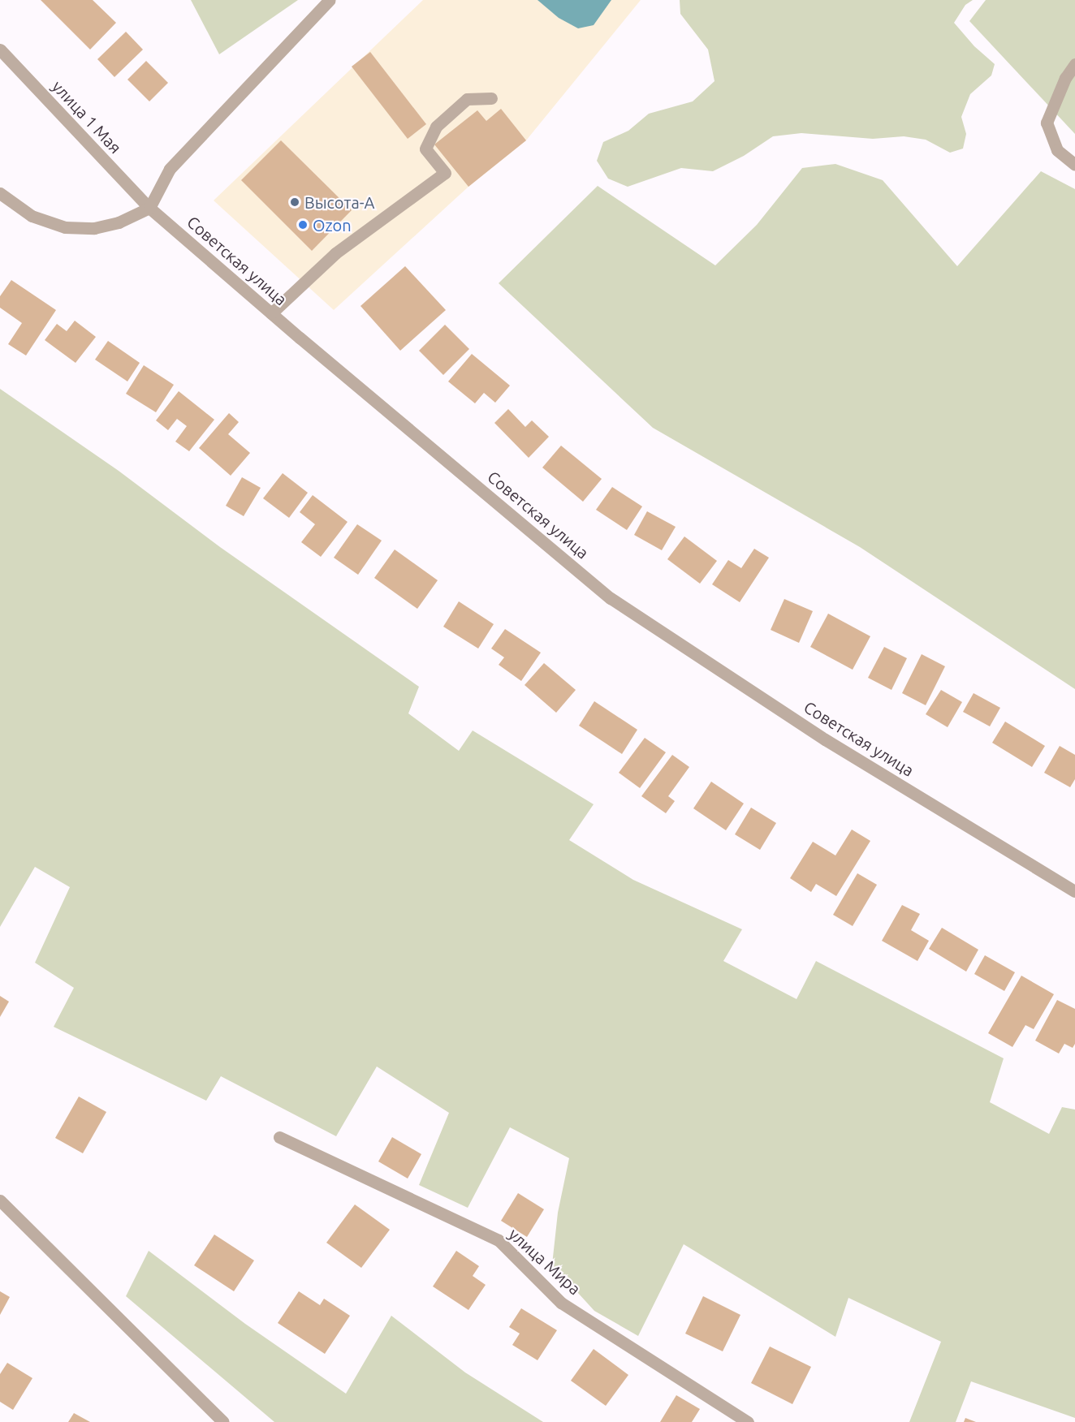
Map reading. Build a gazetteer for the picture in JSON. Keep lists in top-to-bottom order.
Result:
{
  "streets": {
    "street": ["улица 1 Мая", "Советская улица", "улица Мира"]
  },
  "crossings": [
    ["улица 1 Мая", "Советская улица"]
  ],
  "places": ["Высота-А", "Ozon"]
}
